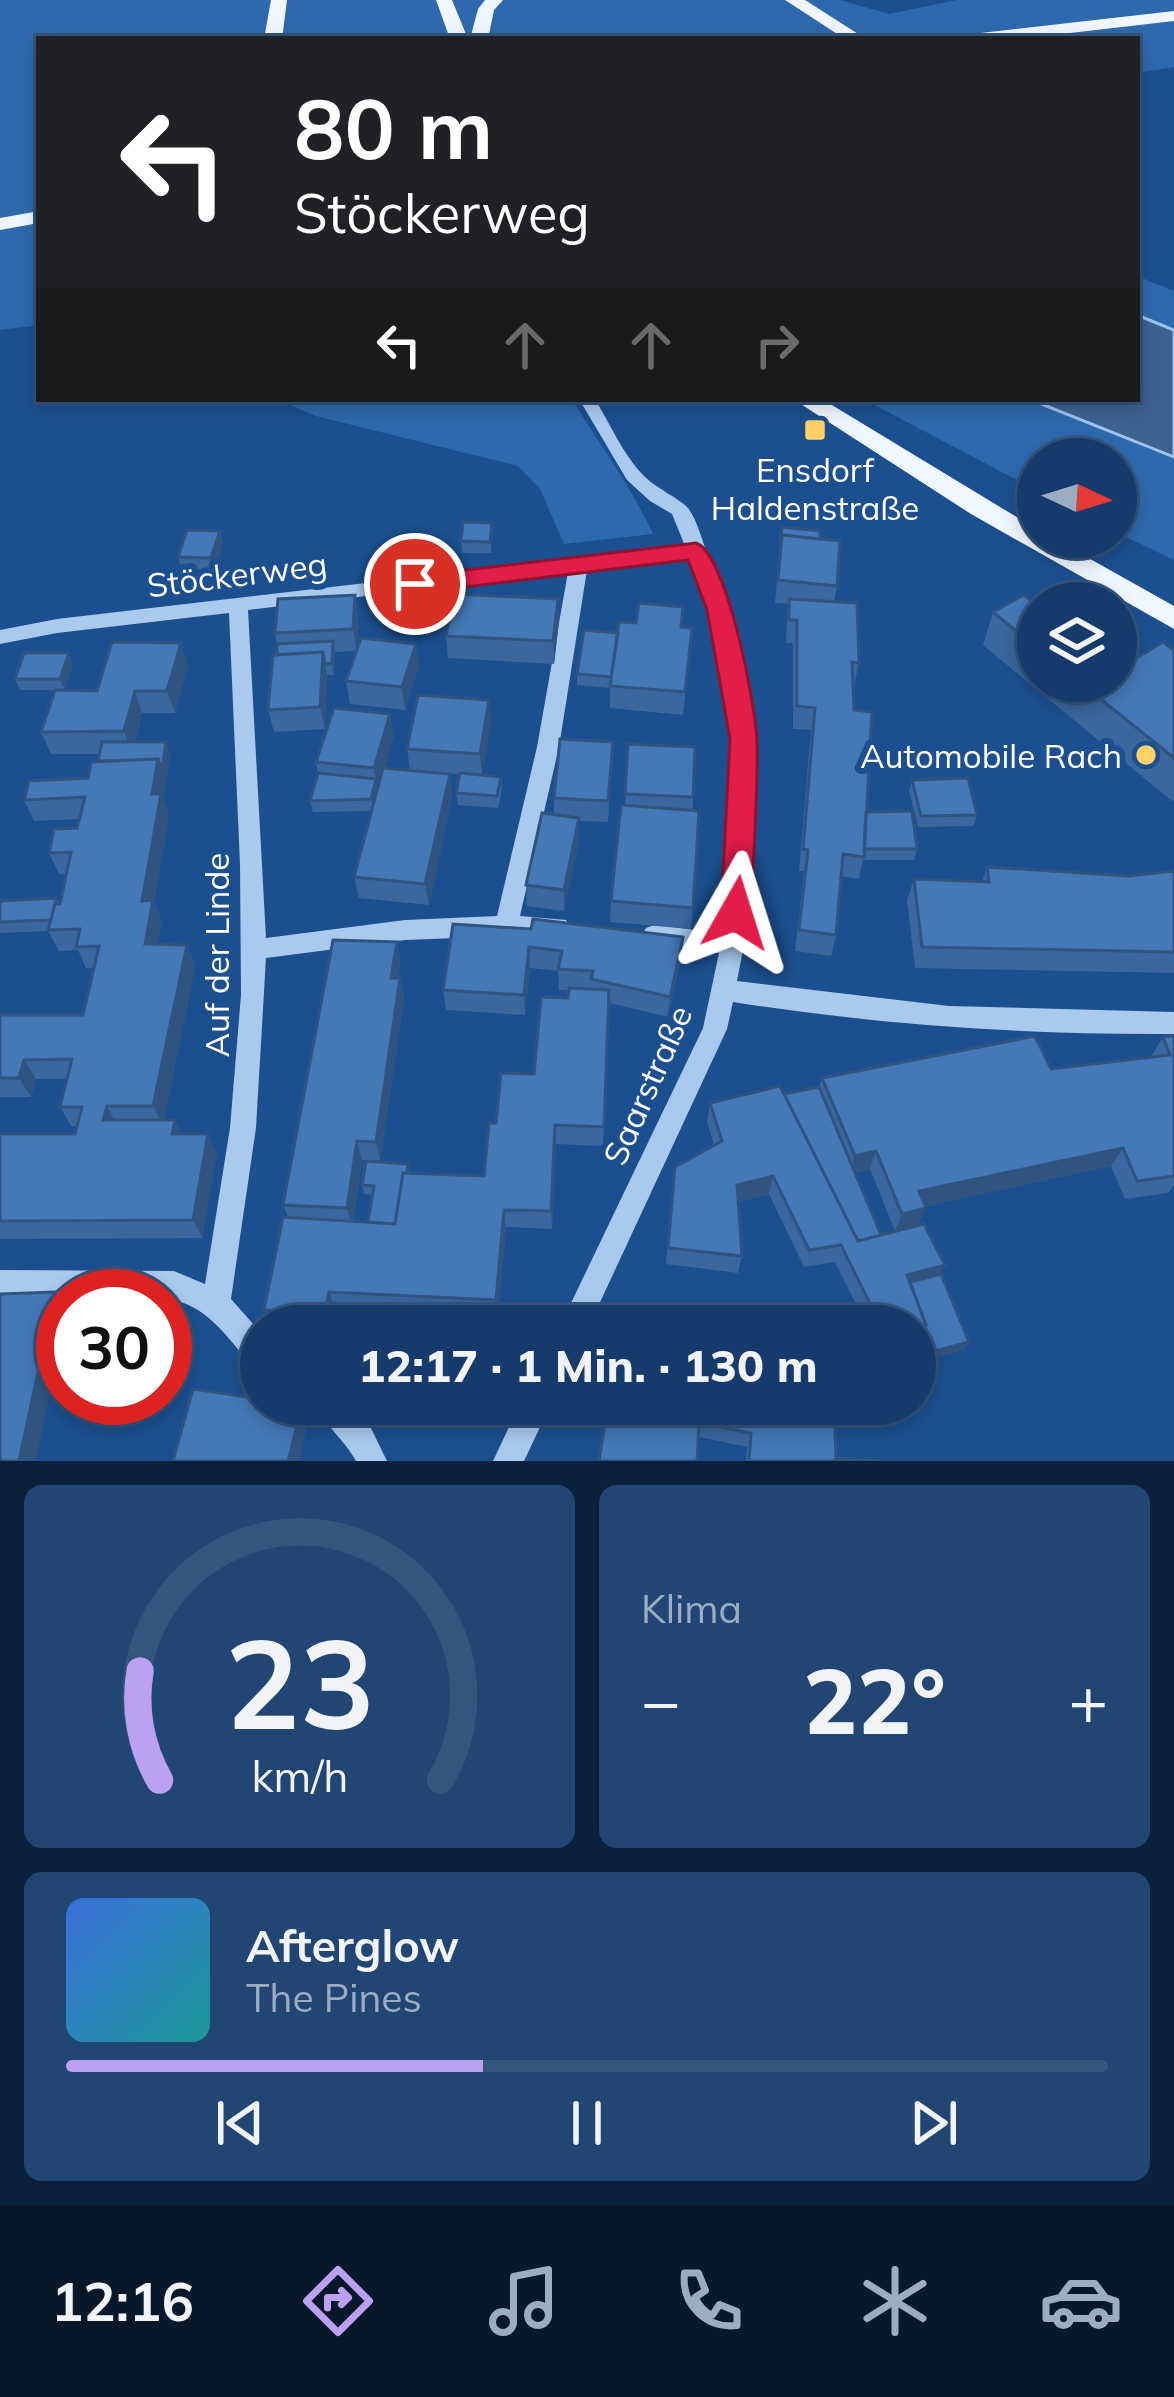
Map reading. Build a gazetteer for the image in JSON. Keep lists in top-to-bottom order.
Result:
{
  "streets": {
    "street": ["Stöckerweg", "Auf der Linde", "Saarstraße"]
  },
  "crossings": [
    ["Stöckerweg", "Auf der Linde"],
    ["Stöckerweg", "Saarstraße"]
  ],
  "places": {
    "transit": ["Ensdorf Haldenstraße"],
    "other": ["Automobile Rach"]
  },
  "north": "right",
  "page": {
    "turn": ["80 m", "Stöckerweg"],
    "limit": "30",
    "trip": "12:17 · 1 Min. · 130 m",
    "tile": "Klima",
    "heat": ["−", "22°", "+"],
    "song": ["Afterglow", "The Pines"],
    "tabs": "12:16",
    "gauge": ["23", "km/h"]
  }
}
